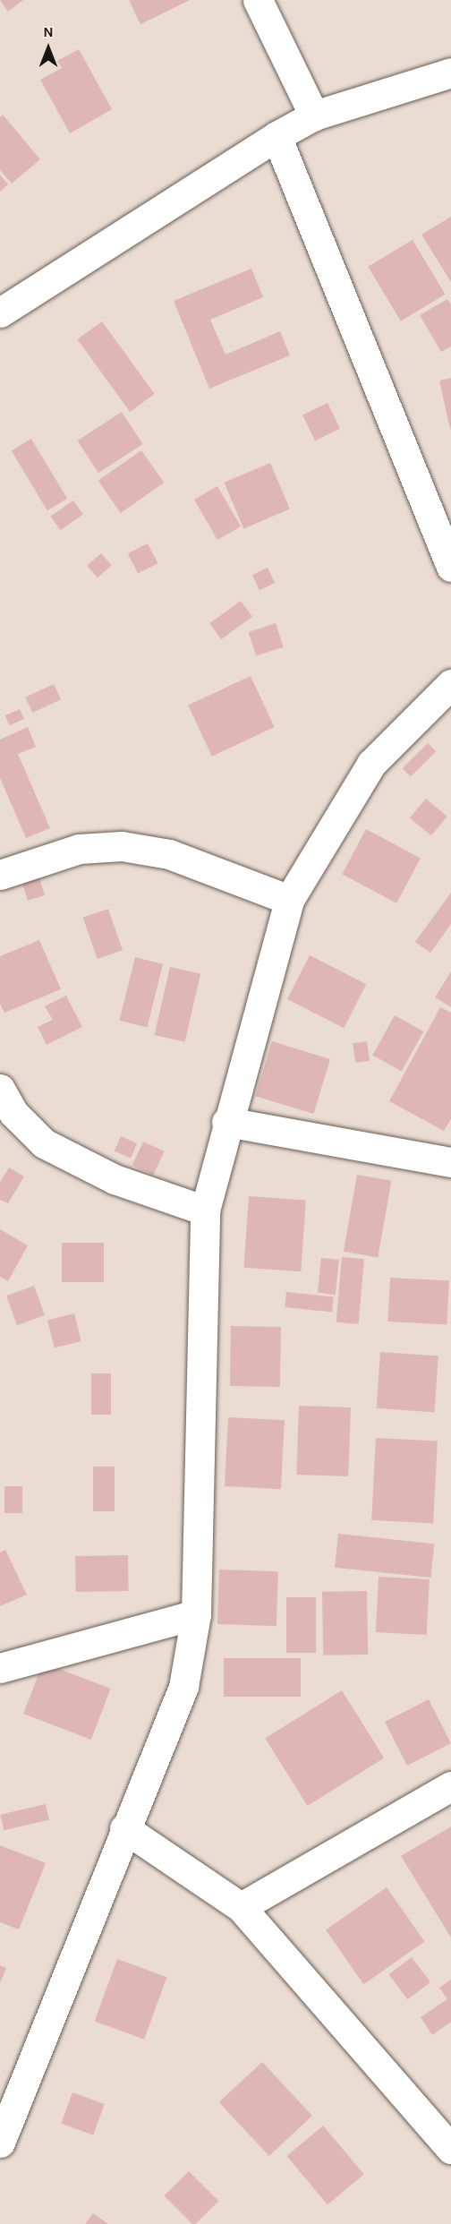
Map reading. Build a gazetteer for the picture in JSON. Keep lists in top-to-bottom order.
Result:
{
  "north": "top"
}
